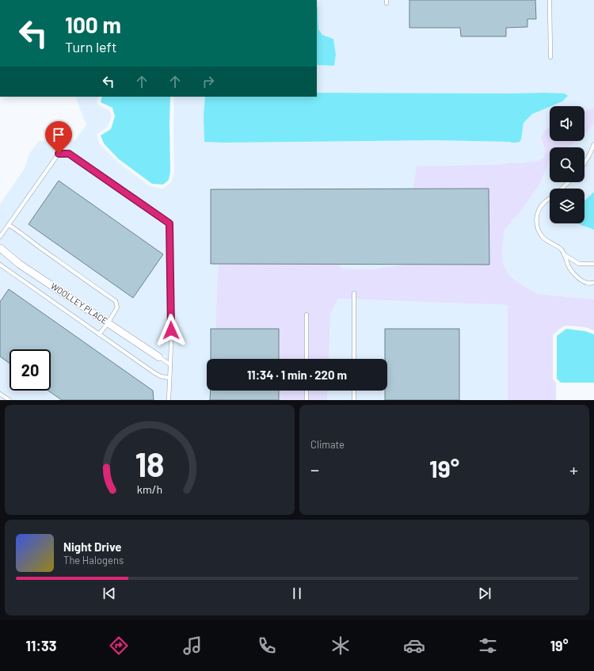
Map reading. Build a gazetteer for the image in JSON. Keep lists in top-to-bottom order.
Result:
{
  "streets": {
    "street": ["WOOLLEY PLACE"]
  },
  "page": {
    "turn": ["100 m", "Turn left"],
    "limit": "20",
    "trip": "11:34 · 1 min · 220 m",
    "tile": "Climate",
    "heat": ["−", "19°", "+"],
    "song": ["Night Drive", "The Halogens"],
    "tabs": ["11:33", "19°"],
    "gauge": ["18", "km/h"]
  }
}
